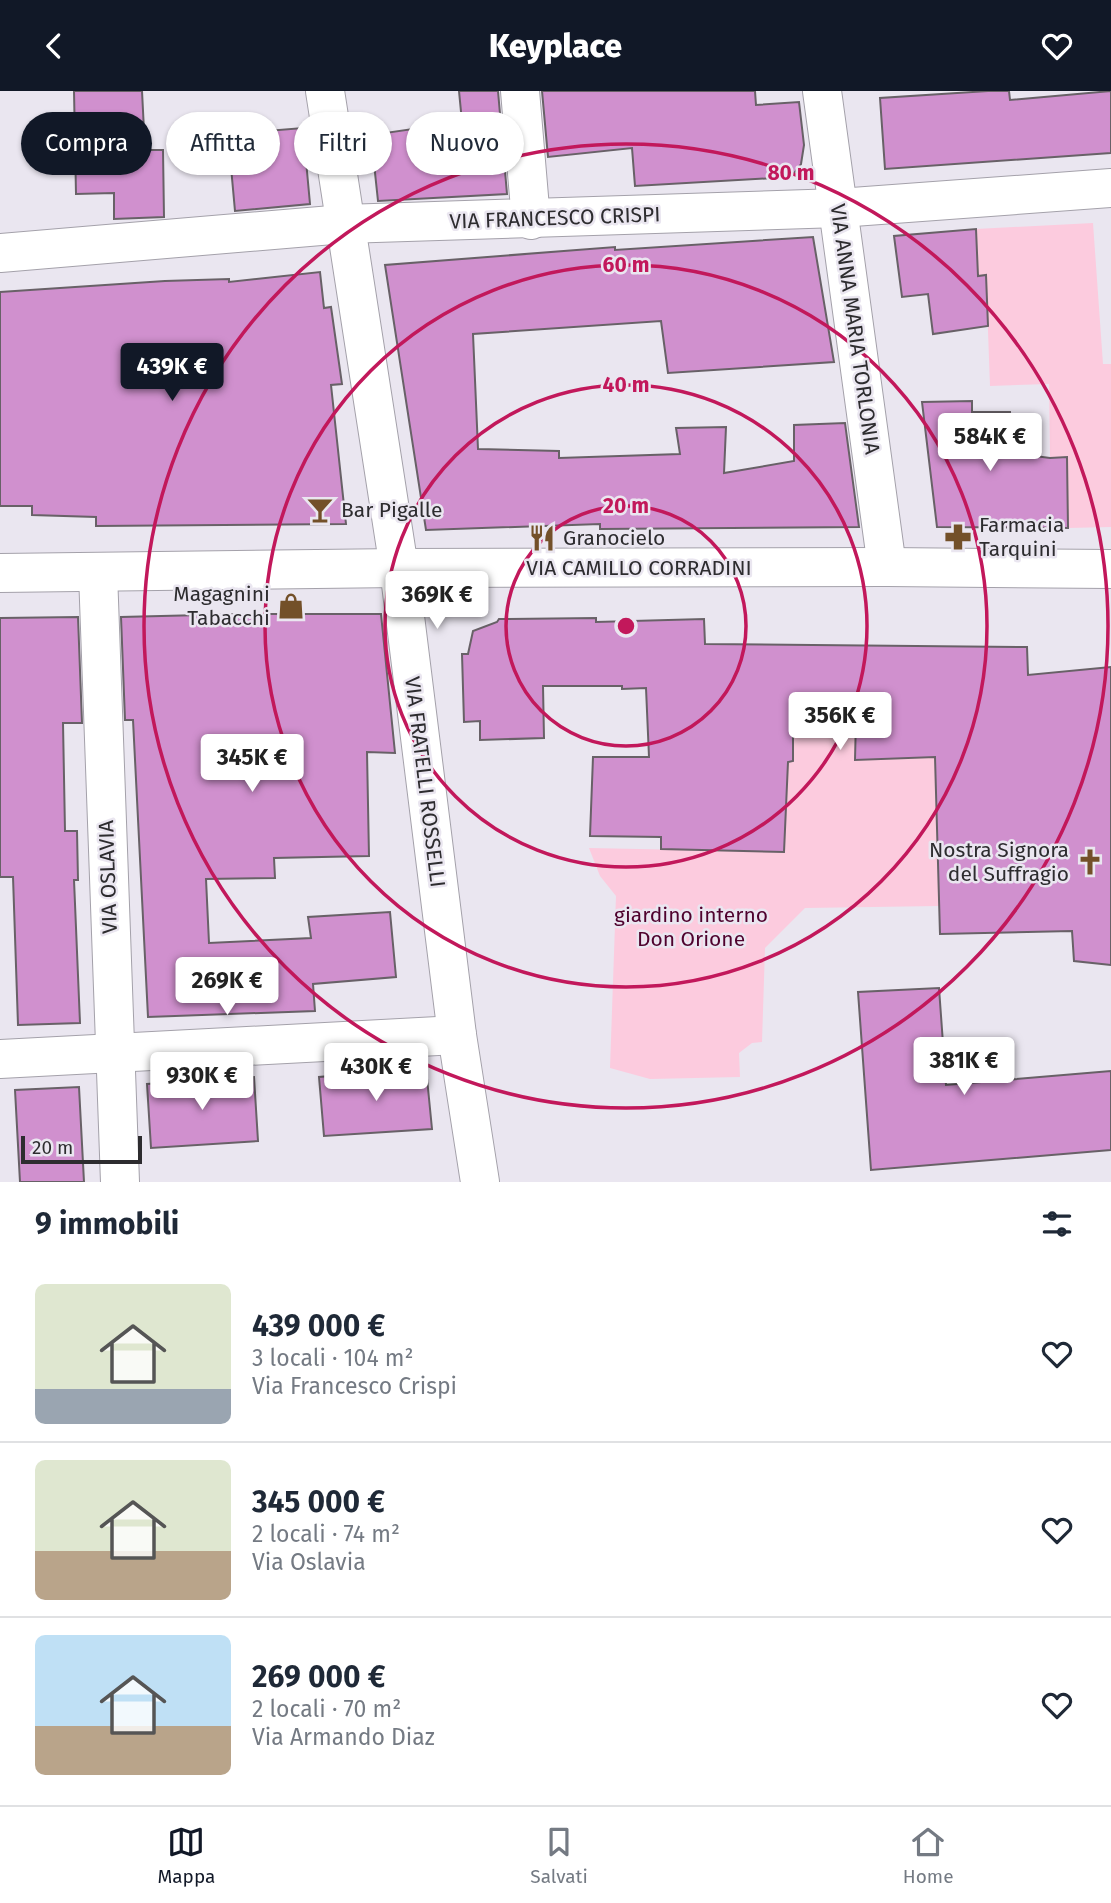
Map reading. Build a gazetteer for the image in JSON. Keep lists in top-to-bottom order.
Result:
{
  "streets": {
    "street": [
      "VIA FRANCESCO CRISPI",
      "VIA ANNA MARIA TORLONIA",
      "VIA CAMILLO CORRADINI",
      "VIA FRATELLI ROSSELLI",
      "VIA OSLAVIA"
    ]
  },
  "crossings": [
    ["VIA FRANCESCO CRISPI", "VIA ANNA MARIA TORLONIA"],
    ["VIA FRANCESCO CRISPI", "VIA FRATELLI ROSSELLI"],
    ["VIA ANNA MARIA TORLONIA", "VIA CAMILLO CORRADINI"],
    ["VIA CAMILLO CORRADINI", "VIA FRATELLI ROSSELLI"],
    ["VIA CAMILLO CORRADINI", "VIA OSLAVIA"]
  ],
  "parks": ["giardino interno Don Orione"],
  "places": {
    "bar": ["Bar Pigalle"],
    "pharmacy": ["Farmacia Tarquini"],
    "restaurant": ["Granocielo"],
    "shop": ["Magagnini Tabacchi"],
    "church": ["Nostra Signora del Suffragio"]
  },
  "scale_bar": "20 m",
  "page": {
    "header": "Keyplace",
    "chip": [
      "Compra",
      "Affitta",
      "Filtri",
      "Nuovo"
    ],
    "price": [
      "439K €",
      "584K €",
      "369K €",
      "356K €",
      "345K €",
      "269K €",
      "381K €",
      "430K €",
      "930K €"
    ],
    "scale": "20 m",
    "heading": "9 immobili",
    "list": [
      {
        "name": "439 000 €",
        "note": "3 locali · 104 m² · Via Francesco Crispi"
      },
      {
        "name": "345 000 €",
        "note": "2 locali · 74 m² · Via Oslavia"
      },
      {
        "name": "269 000 €",
        "note": "2 locali · 70 m² · Via Armando Diaz"
      }
    ],
    "tabs": ["Mappa", "Salvati", "Home"]
  },
  "rings": [
    "80 m",
    "60 m",
    "40 m",
    "20 m"
  ]
}
